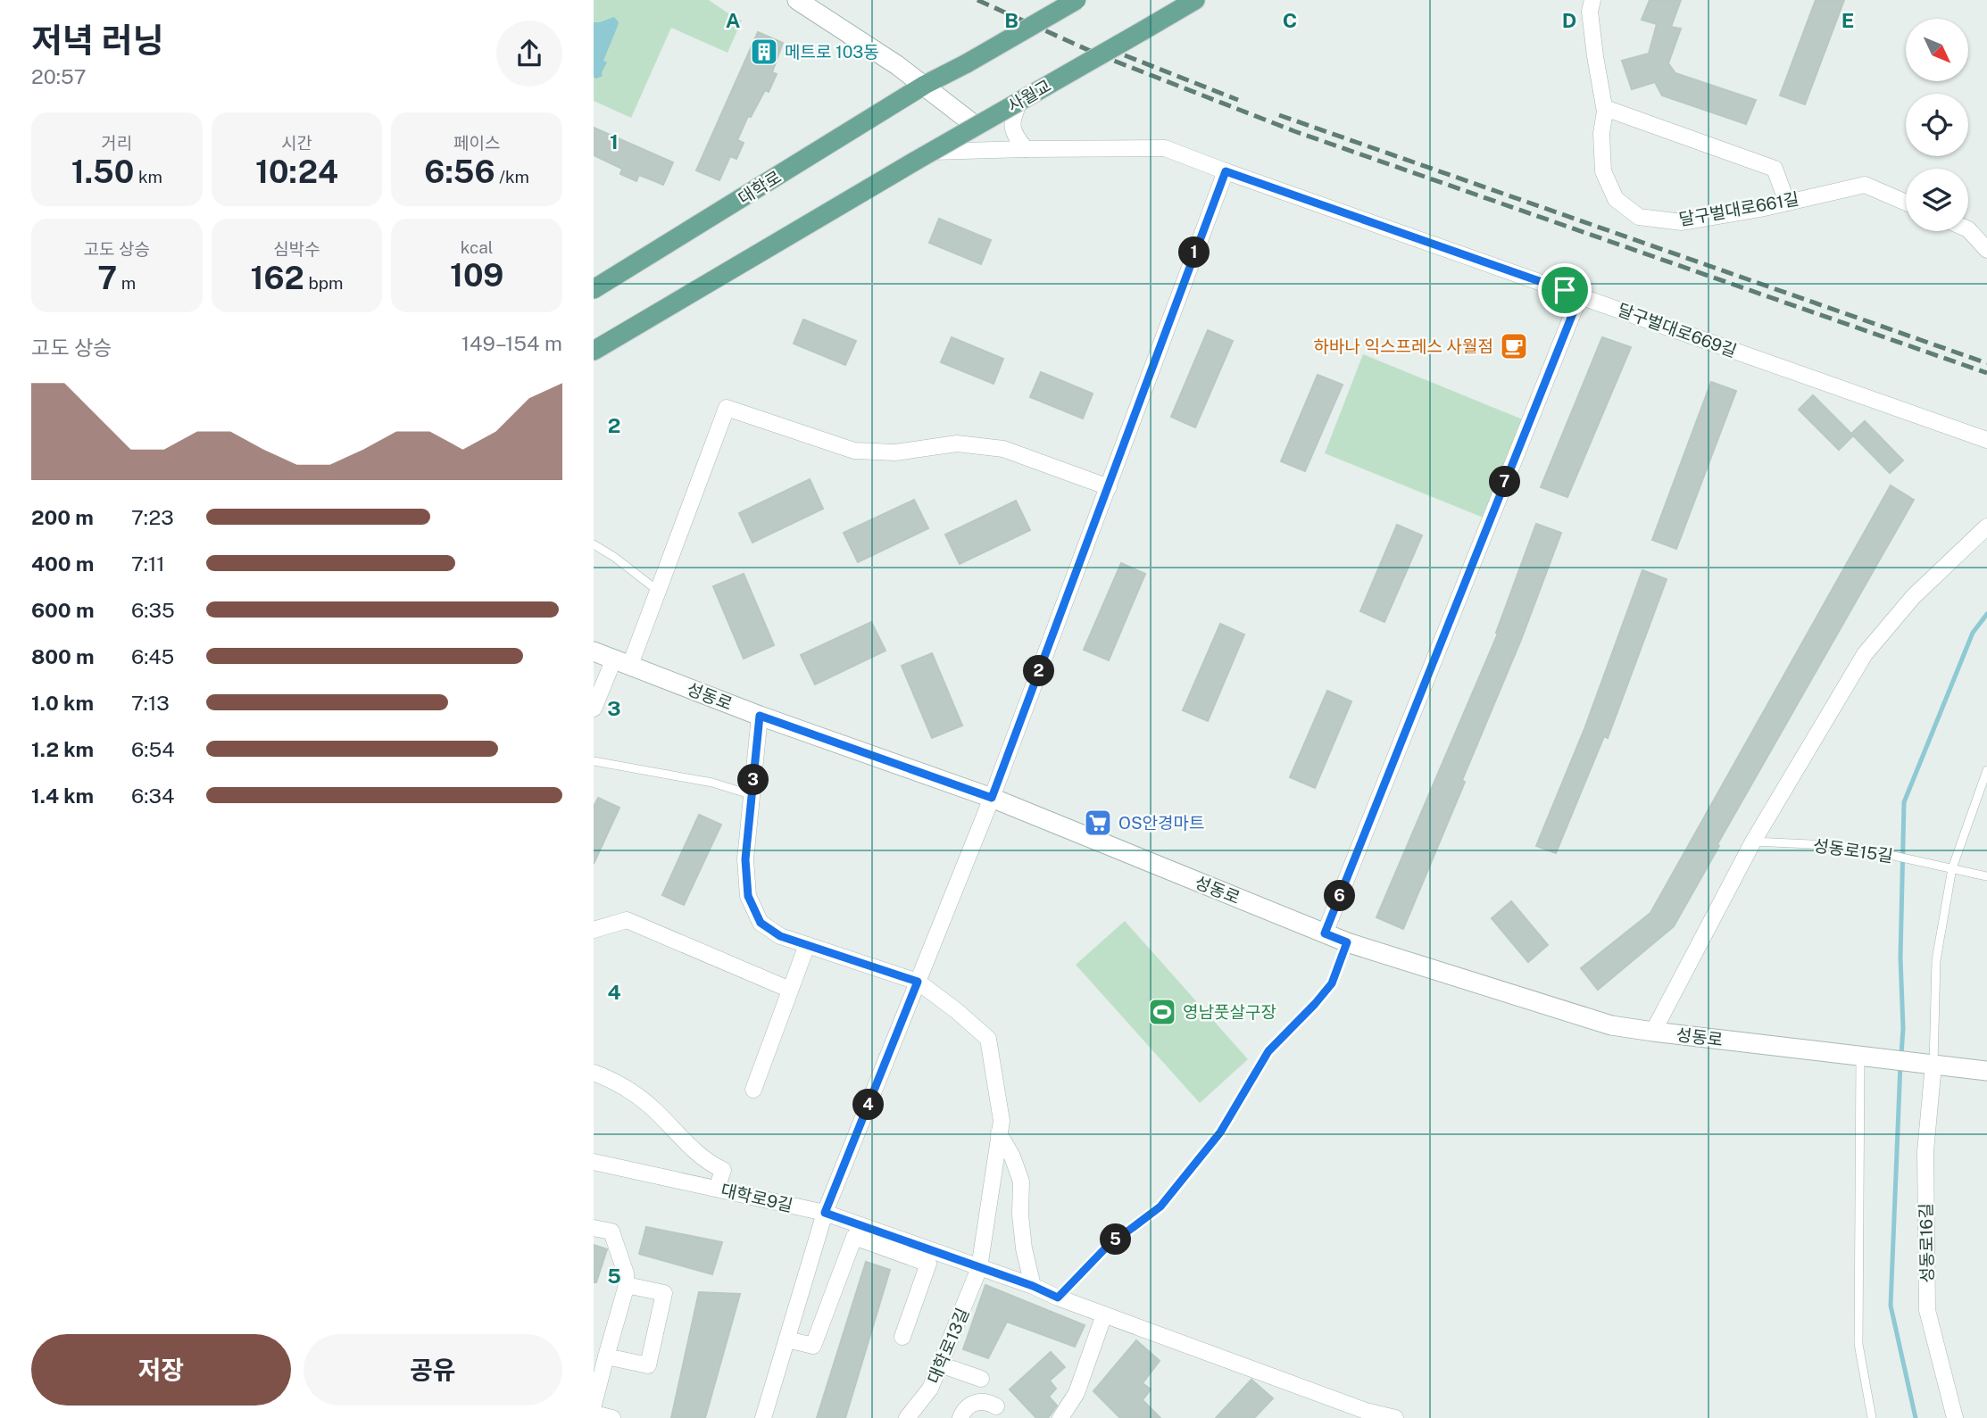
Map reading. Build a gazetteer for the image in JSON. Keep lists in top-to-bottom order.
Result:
{
  "streets": {
    "main road": ["사월교", "대학로"],
    "street": [
      "달구벌대로661길",
      "달구벌대로669길",
      "성동로",
      "대학로9길",
      "성동로16길",
      "대학로13길"
    ],
    "lane": ["성동로15길"]
  },
  "crossings": [
    ["사월교", "달구벌대로669길"],
    ["성동로", "성동로16길"],
    ["성동로", "대학로13길"],
    ["대학로9길", "대학로13길"]
  ],
  "places": {
    "building": ["메트로 103동"],
    "cafe": ["하바나 익스프레스 사월점"],
    "supermarket": ["OS안경마트"],
    "sports": ["영남풋살구장"]
  },
  "north": "bottom right",
  "page": {
    "heading": ["저녁 러닝", "20:57"],
    "stats": [
      ["거리", "1.50 km"],
      ["시간", "10:24"],
      ["페이스", "6:56 /km"],
      ["고도 상승", "7 m"],
      ["심박수", "162 bpm"],
      ["kcal", "109"]
    ],
    "pins": [
      "1",
      "7",
      "2",
      "3",
      "6",
      "4",
      "5"
    ],
    "chart": ["고도 상승", "149–154 m"],
    "list": [
      {
        "name": "200 m",
        "note": "7:23"
      },
      {
        "name": "400 m",
        "note": "7:11"
      },
      {
        "name": "600 m",
        "note": "6:35"
      },
      {
        "name": "800 m",
        "note": "6:45"
      },
      {
        "name": "1.0 km",
        "note": "7:13"
      },
      {
        "name": "1.2 km",
        "note": "6:54"
      },
      {
        "name": "1.4 km",
        "note": "6:34"
      }
    ],
    "buttons": ["저장", "공유"]
  },
  "grid": {
    "columns": [
      "A",
      "B",
      "C",
      "D",
      "E"
    ],
    "rows": [
      "1",
      "2",
      "3",
      "4",
      "5"
    ]
  }
}
